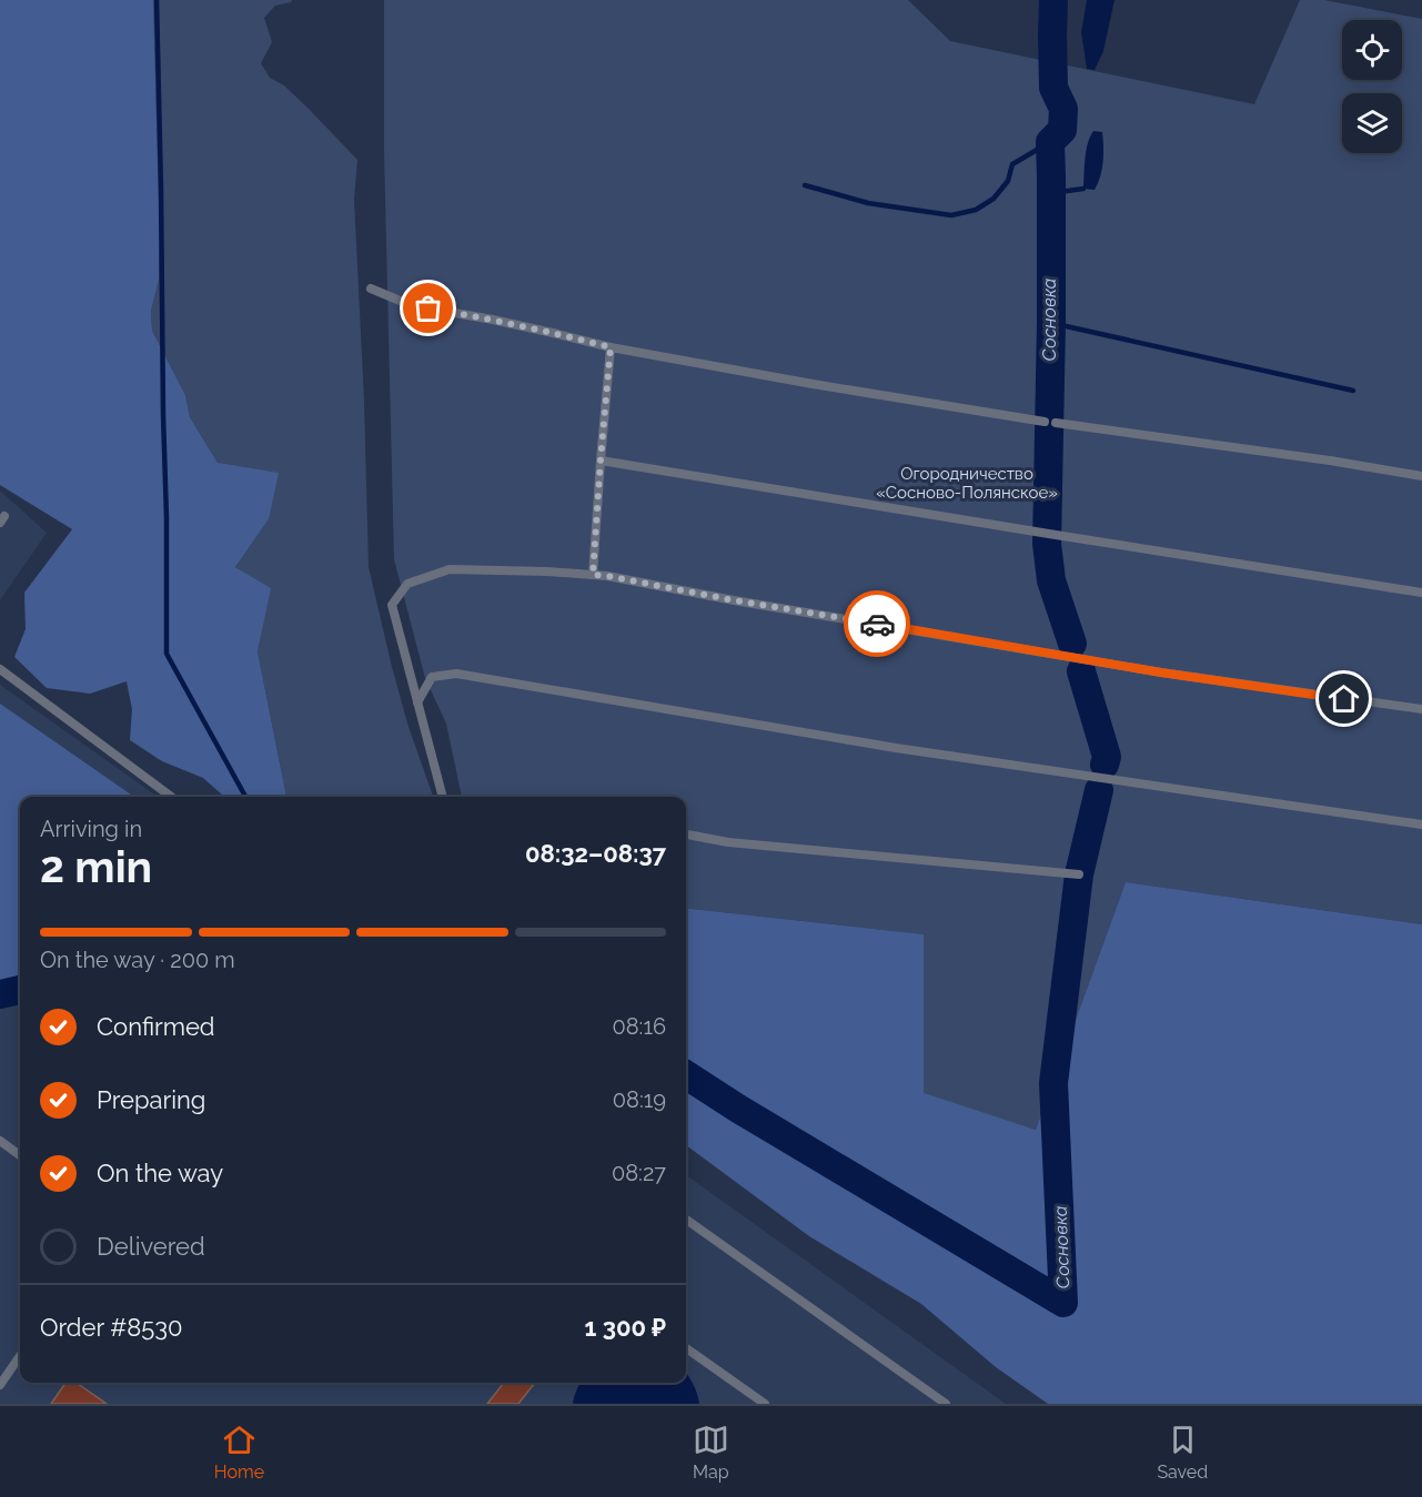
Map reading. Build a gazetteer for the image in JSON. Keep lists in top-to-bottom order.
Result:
{
  "water": ["Сосновка"],
  "parks": ["Огородничество «Сосново-Полянское»"],
  "page": {
    "heading": ["2 min", "Arriving in", "08:32–08:37"],
    "panel": ["Order #8530", "1 300 ₽"],
    "bar": "On the way · 200 m",
    "list": [
      ["Confirmed", "08:16"],
      ["Preparing", "08:19"],
      ["On the way", "08:27"],
      "Delivered"
    ],
    "tabs": ["Home", "Map", "Saved"]
  }
}
